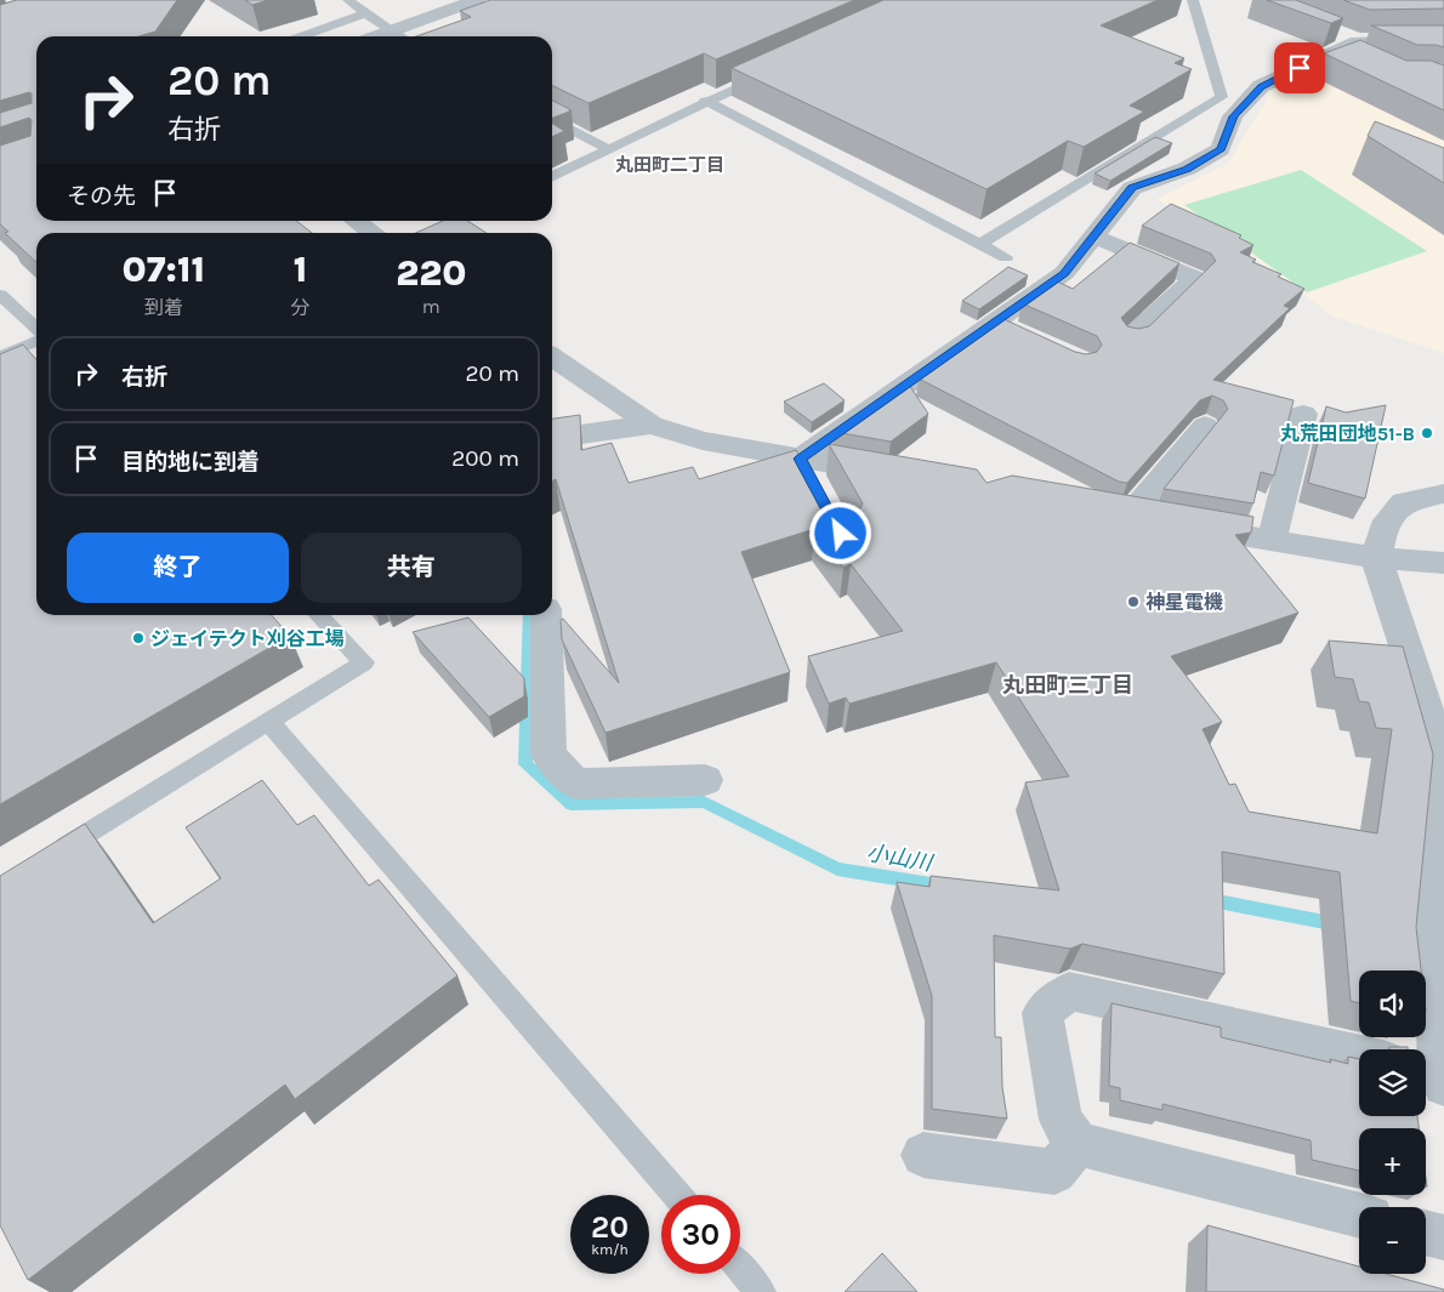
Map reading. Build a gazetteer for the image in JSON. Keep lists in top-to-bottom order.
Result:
{
  "districts": ["丸田町二丁目", "丸田町三丁目"],
  "water": ["小山川"],
  "places": ["丸荒田団地51-B", "神星電機", "ジェイテクト刈谷工場"],
  "page": {
    "turn": ["20 m", "右折"],
    "then": "その先",
    "eta": [
      "07:11",
      "到着",
      "1",
      "分",
      "220",
      "m"
    ],
    "list": [
      {
        "name": "右折",
        "value": "20 m"
      },
      {
        "name": "目的地に到着",
        "value": "200 m"
      }
    ],
    "buttons": ["終了", "共有"],
    "map_buttons": ["+", "−"],
    "speed": "20 km/h",
    "limit": "30"
  }
}
